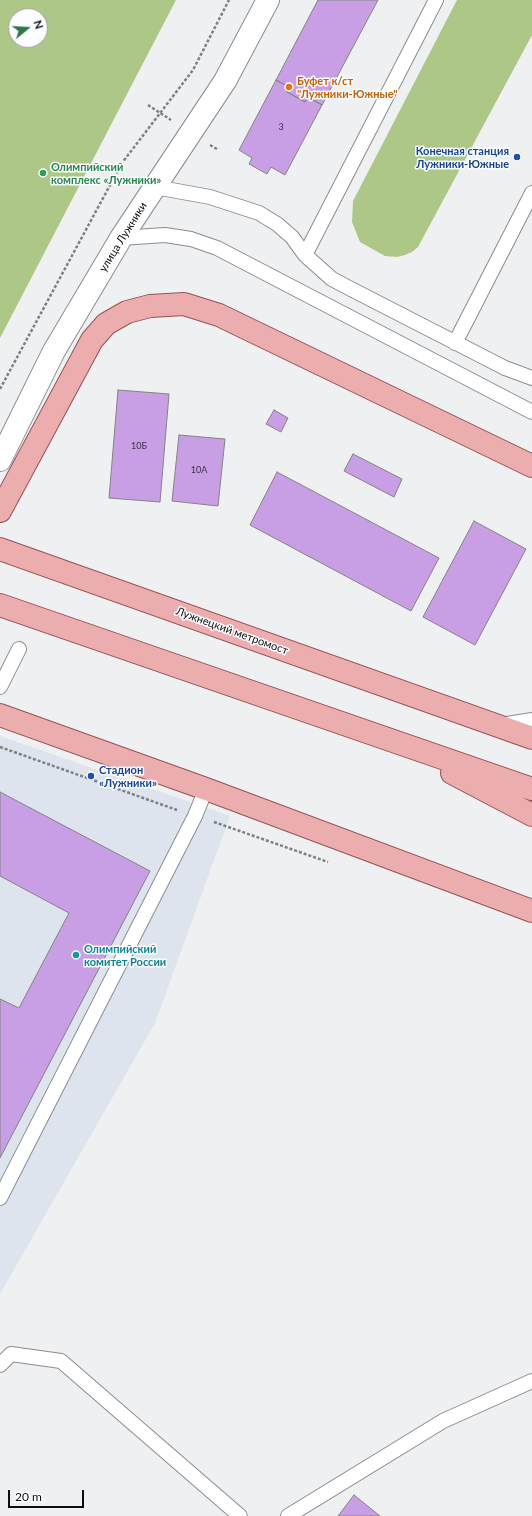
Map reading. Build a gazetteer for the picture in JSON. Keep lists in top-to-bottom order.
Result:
{
  "streets": {
    "main road": ["Лужнецкий метромост"],
    "street": ["улица Лужники"]
  },
  "places": [
    "Буфет к/ст \"Лужники-Южные\"",
    "Конечная станция Лужники-Южные",
    "Олимпийский комплекс «Лужники»",
    "Стадион «Лужники»",
    "Олимпийский комитет России"
  ],
  "house_numbers": ["3", "10Б", "10А"],
  "scale_bar": "20 m",
  "north": "right"
}
